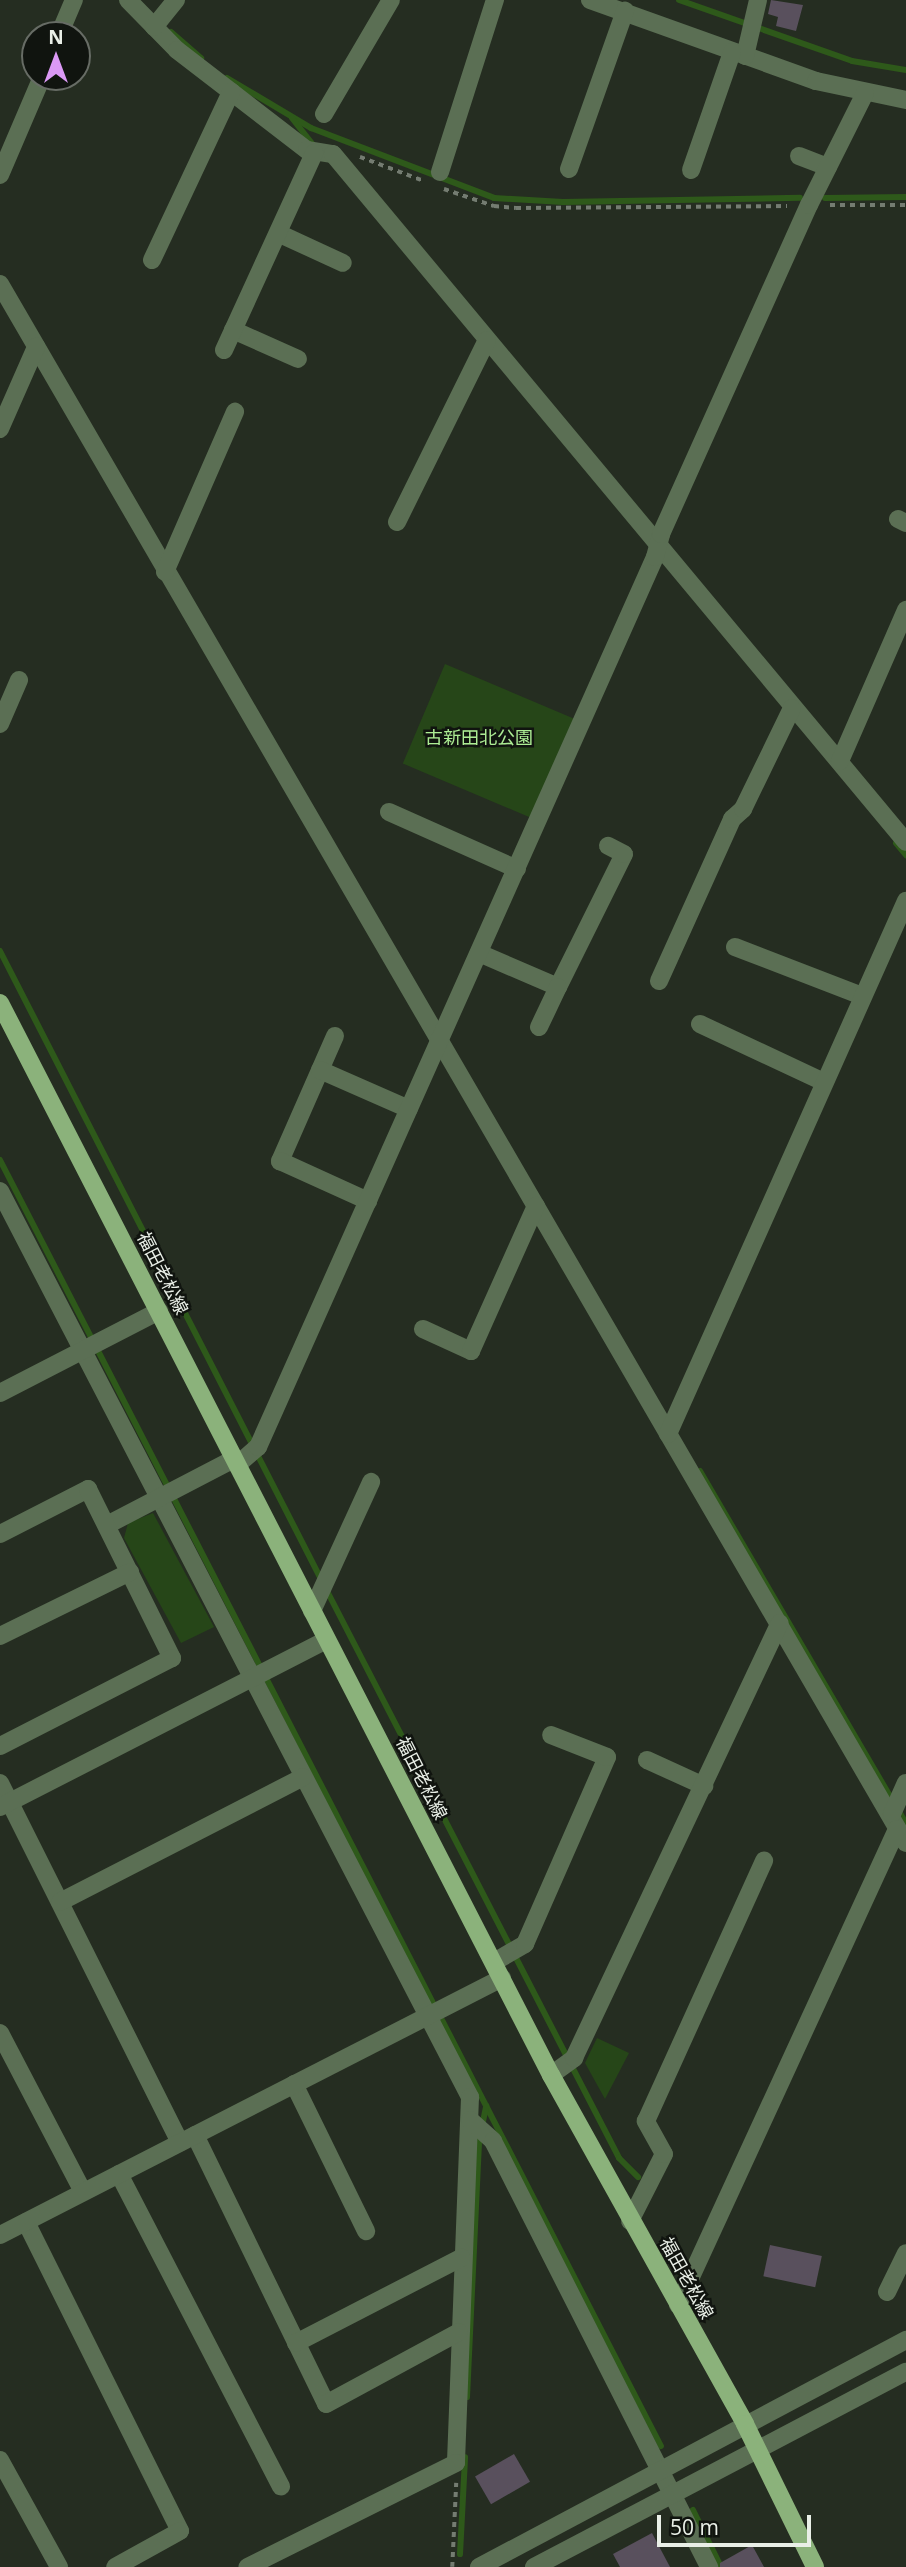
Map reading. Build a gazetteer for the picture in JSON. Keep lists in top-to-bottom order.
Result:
{
  "streets": {
    "main road": ["福田老松線"]
  },
  "parks": ["古新田北公園"],
  "scale_bar": "50 m",
  "north": "top"
}
